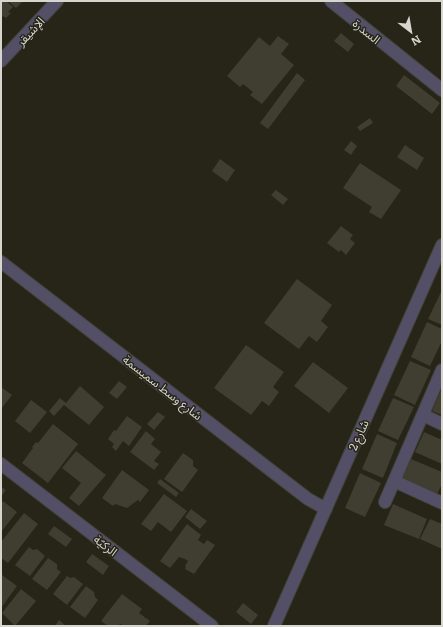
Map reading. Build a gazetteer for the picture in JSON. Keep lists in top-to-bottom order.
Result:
{
  "streets": {
    "street": [
      "الإشيقر",
      "السدرة",
      "شارع وسط سميسمة",
      "شارع 2",
      "الركيّة"
    ]
  },
  "crossings": [
    ["شارع وسط سميسمة", "شارع 2"]
  ],
  "north": "bottom right"
}
